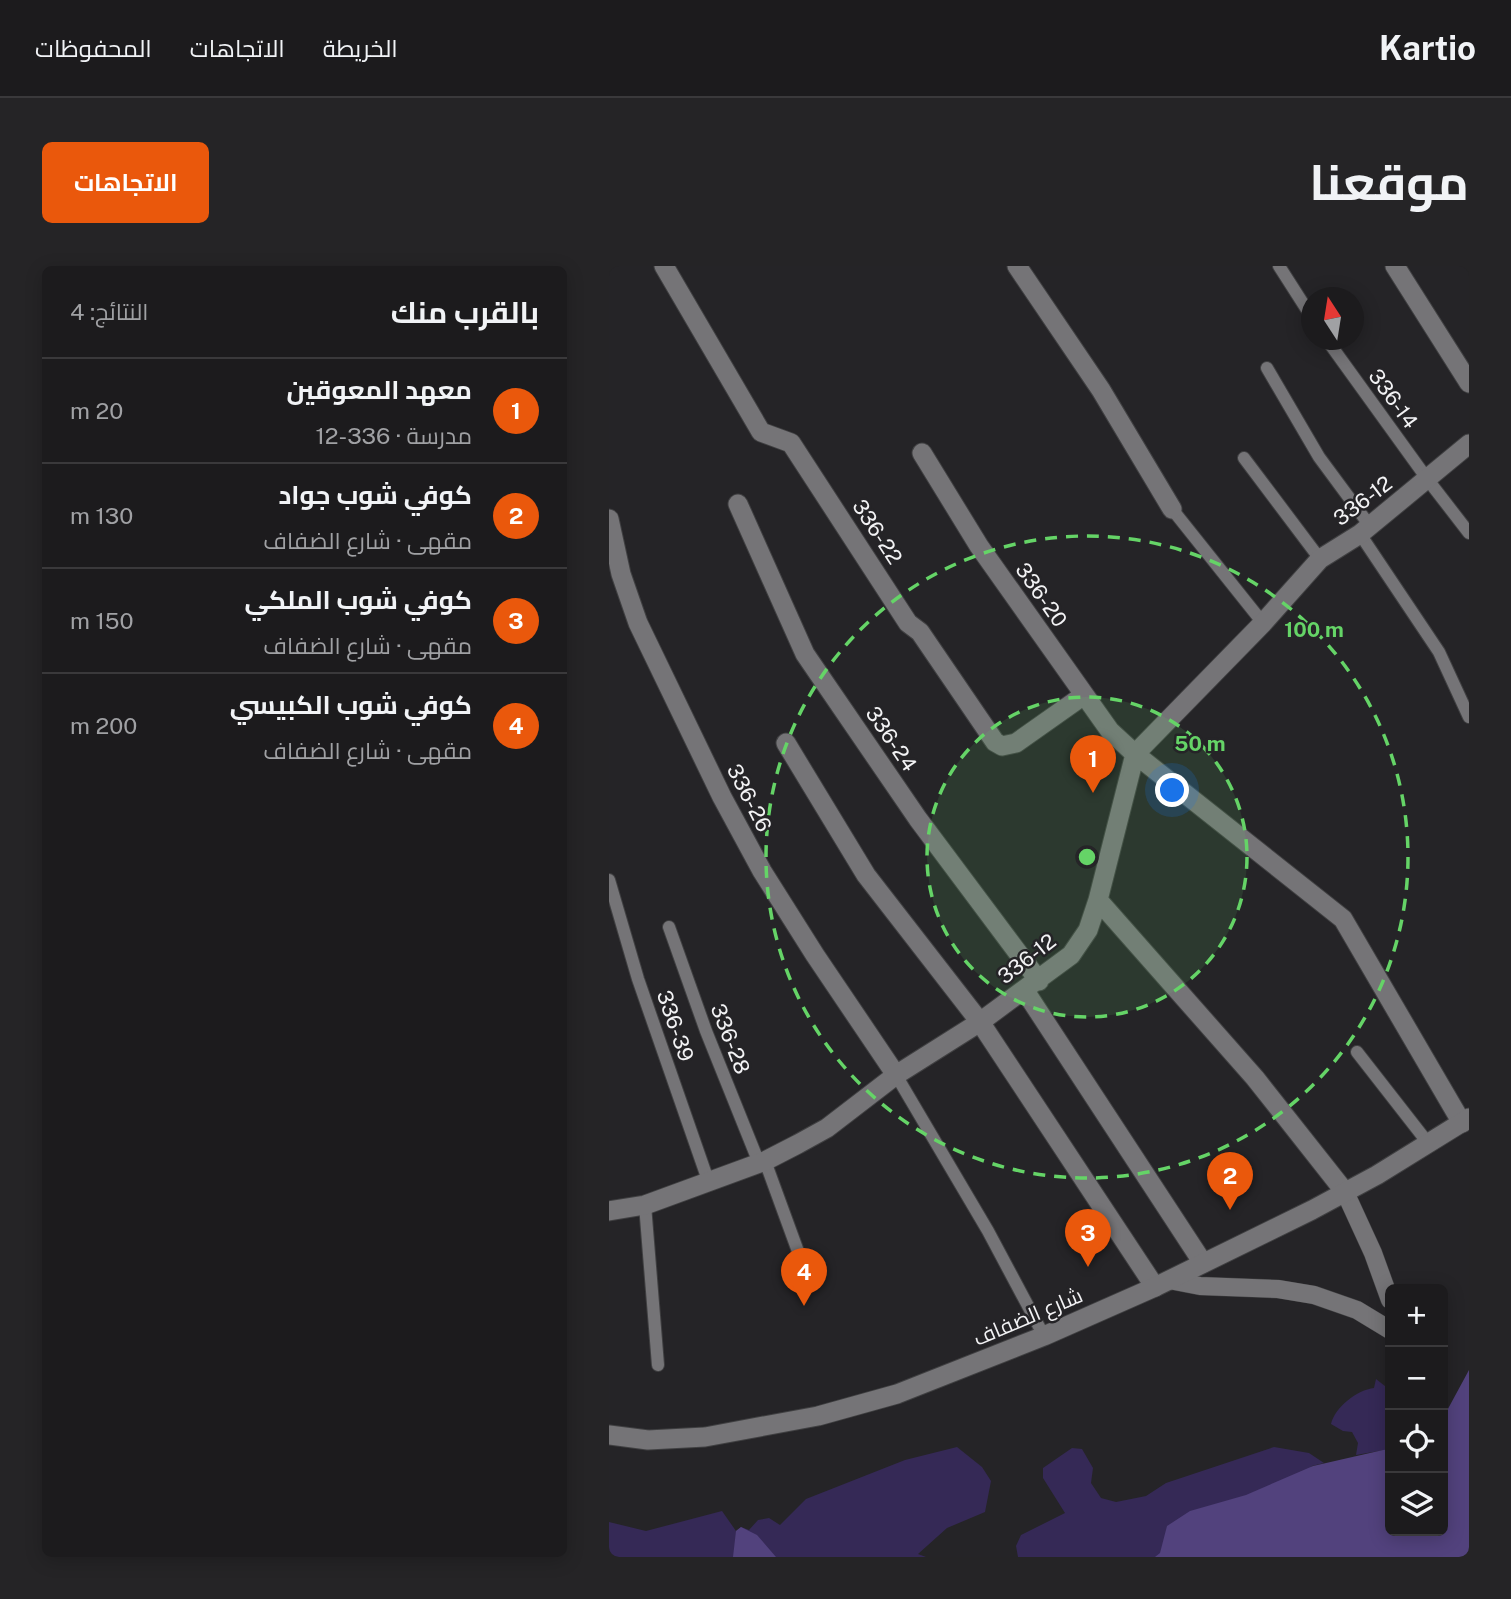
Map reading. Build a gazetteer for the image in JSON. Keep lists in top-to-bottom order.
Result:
{
  "streets": {
    "street": [
      "336-12",
      "336-22",
      "336-20",
      "336-24",
      "336-26",
      "شارع الضفاف"
    ],
    "lane": ["336-14", "336-39", "336-28"]
  },
  "crossings": [
    ["336-14", "336-12"],
    ["336-12", "336-20"],
    ["336-12", "336-24"],
    ["336-12", "336-26"],
    ["336-12", "336-39"],
    ["336-12", "336-28"],
    ["336-22", "336-20"],
    ["336-20", "شارع الضفاف"],
    ["336-24", "شارع الضفاف"]
  ],
  "north": "top",
  "page": {
    "header": "Kartio",
    "nav": ["الخريطة", "الاتجاهات", "المحفوظات"],
    "title": "موقعنا",
    "buttons": "الاتجاهات",
    "heading": ["بالقرب منك", "النتائج: 4"],
    "list": [
      {
        "mark": "1",
        "name": "معهد المعوقين",
        "note": "مدرسة · 336-12",
        "value": "20 m"
      },
      {
        "mark": "2",
        "name": "كوفي شوب جواد",
        "note": "مقهى · شارع الضفاف",
        "value": "130 m"
      },
      {
        "mark": "3",
        "name": "كوفي شوب الملكي",
        "note": "مقهى · شارع الضفاف",
        "value": "150 m"
      },
      {
        "mark": "4",
        "name": "كوفي شوب الكبيسي",
        "note": "مقهى · شارع الضفاف",
        "value": "200 m"
      }
    ],
    "pins": [
      "1",
      "2",
      "3",
      "4"
    ],
    "map_buttons": ["+", "−"]
  },
  "rings": ["100 m", "50 m"]
}
